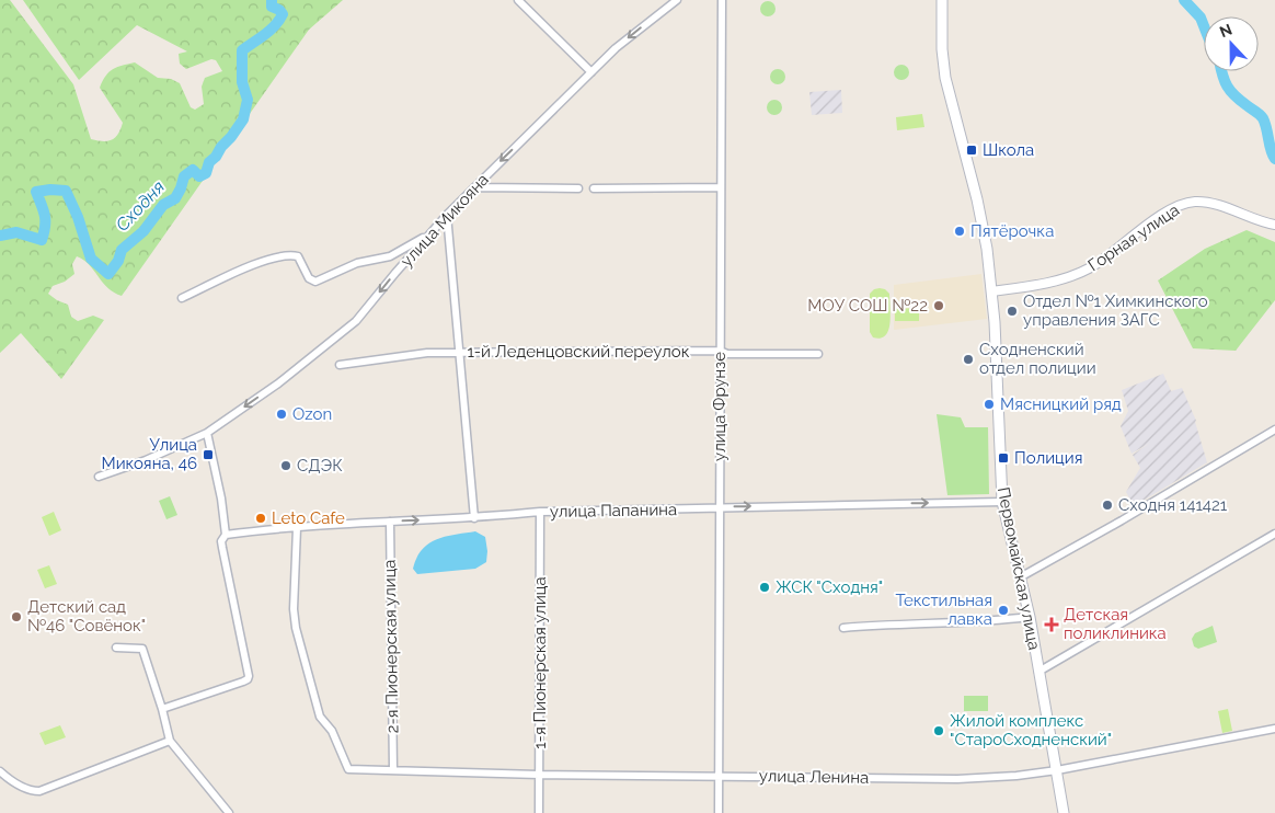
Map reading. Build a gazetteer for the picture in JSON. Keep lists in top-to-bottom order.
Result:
{
  "streets": {
    "main road": ["Первомайская улица"],
    "street": [
      "улица Микояна",
      "Горная улица",
      "1-й Леденцовский переулок",
      "улица Фрунзе",
      "улица Папанина",
      "2-я Пионерская улица",
      "1-я Пионерская улица",
      "улица Ленина"
    ]
  },
  "crossings": [
    ["Горная улица", "Первомайская улица"],
    ["1-й Леденцовский переулок", "улица Фрунзе"],
    ["улица Фрунзе", "улица Папанина"],
    ["улица Фрунзе", "улица Ленина"],
    ["улица Папанина", "Первомайская улица"],
    ["улица Папанина", "2-я Пионерская улица"],
    ["улица Папанина", "1-я Пионерская улица"],
    ["улица Папанина", "улица Ленина"],
    ["Первомайская улица", "улица Ленина"],
    ["2-я Пионерская улица", "улица Ленина"],
    ["1-я Пионерская улица", "улица Ленина"]
  ],
  "one_way": ["улица Микояна", "улица Папанина"],
  "water": ["Сходня"],
  "places": {
    "transit": ["Школа", "Улица Микояна, 46", "Полиция"],
    "other": [
      "Пятёрочка",
      "МОУ СОШ №22",
      "Отдел №1 Химкинского управления ЗАГС",
      "Сходненский отдел полиции",
      "Мясницкий ряд",
      "Ozon",
      "СДЭК",
      "Сходня 141421",
      "Leto Cafe",
      "ЖСК \"Сходня\"",
      "Текстильная лавка",
      "Детский сад №46 \"Совёнок\"",
      "Жилой комплекс \"СтароСходненский\""
    ],
    "health": ["Детская поликлиника"]
  },
  "north": "top"
}
